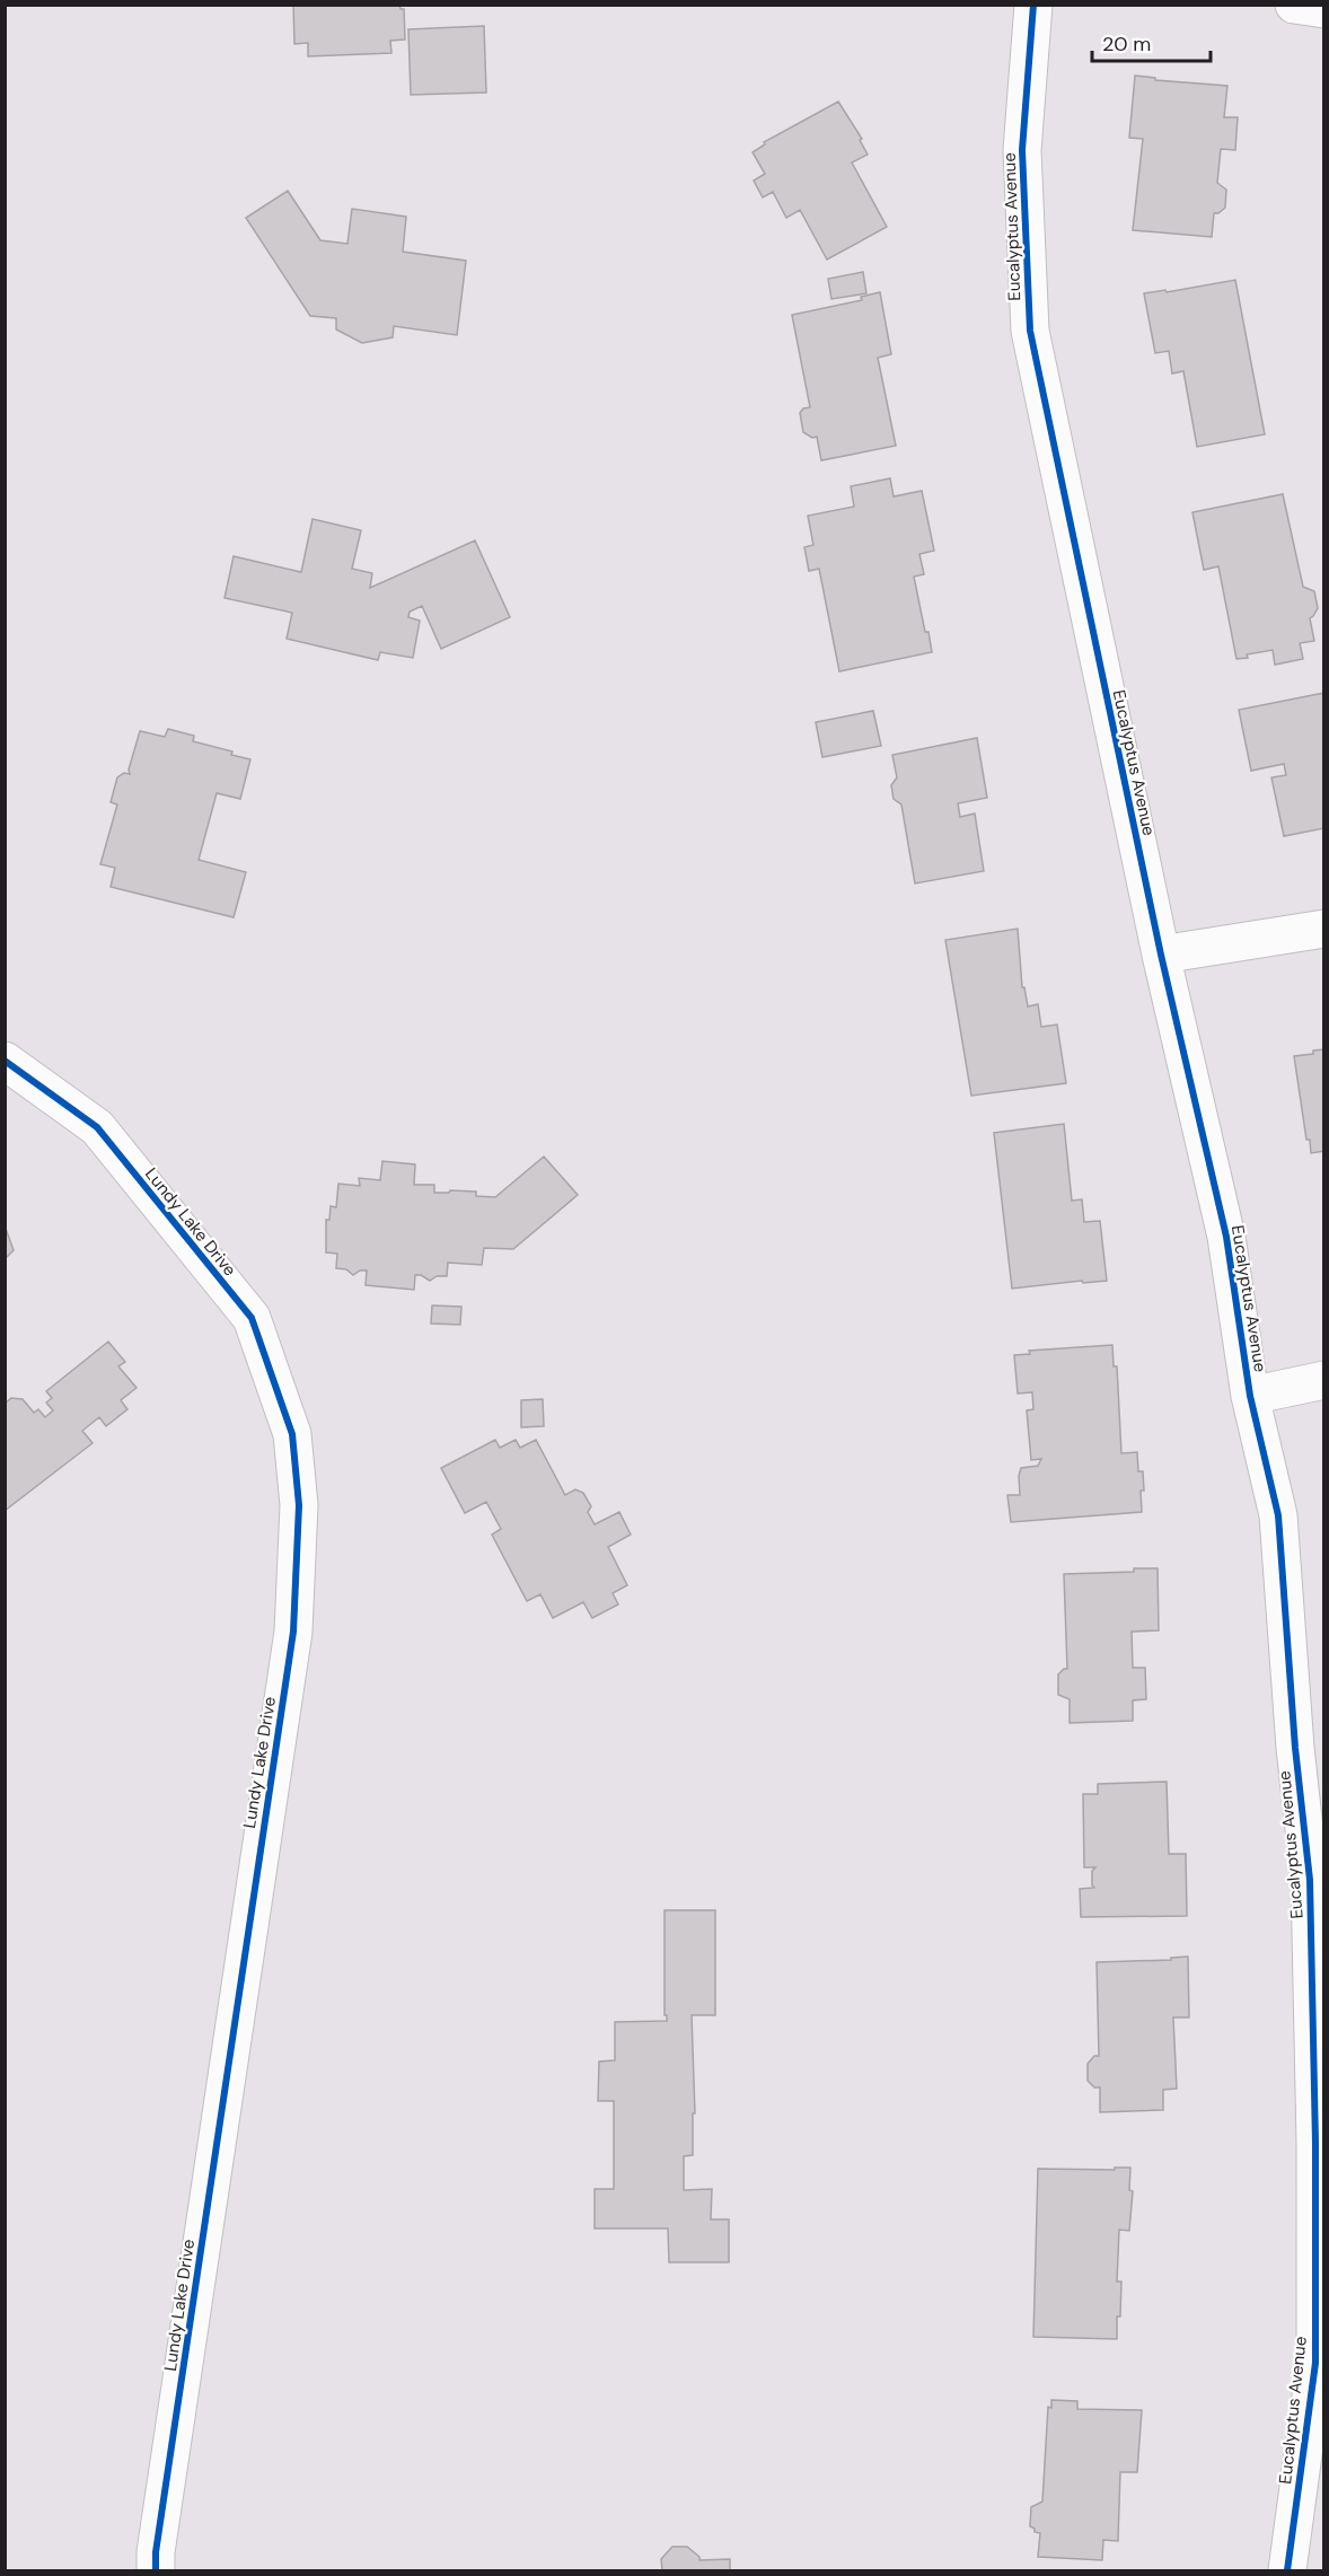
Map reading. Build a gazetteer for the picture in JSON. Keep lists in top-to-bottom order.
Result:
{
  "streets": {
    "street": ["Eucalyptus Avenue", "Lundy Lake Drive"]
  },
  "scale_bar": "20 m"
}
